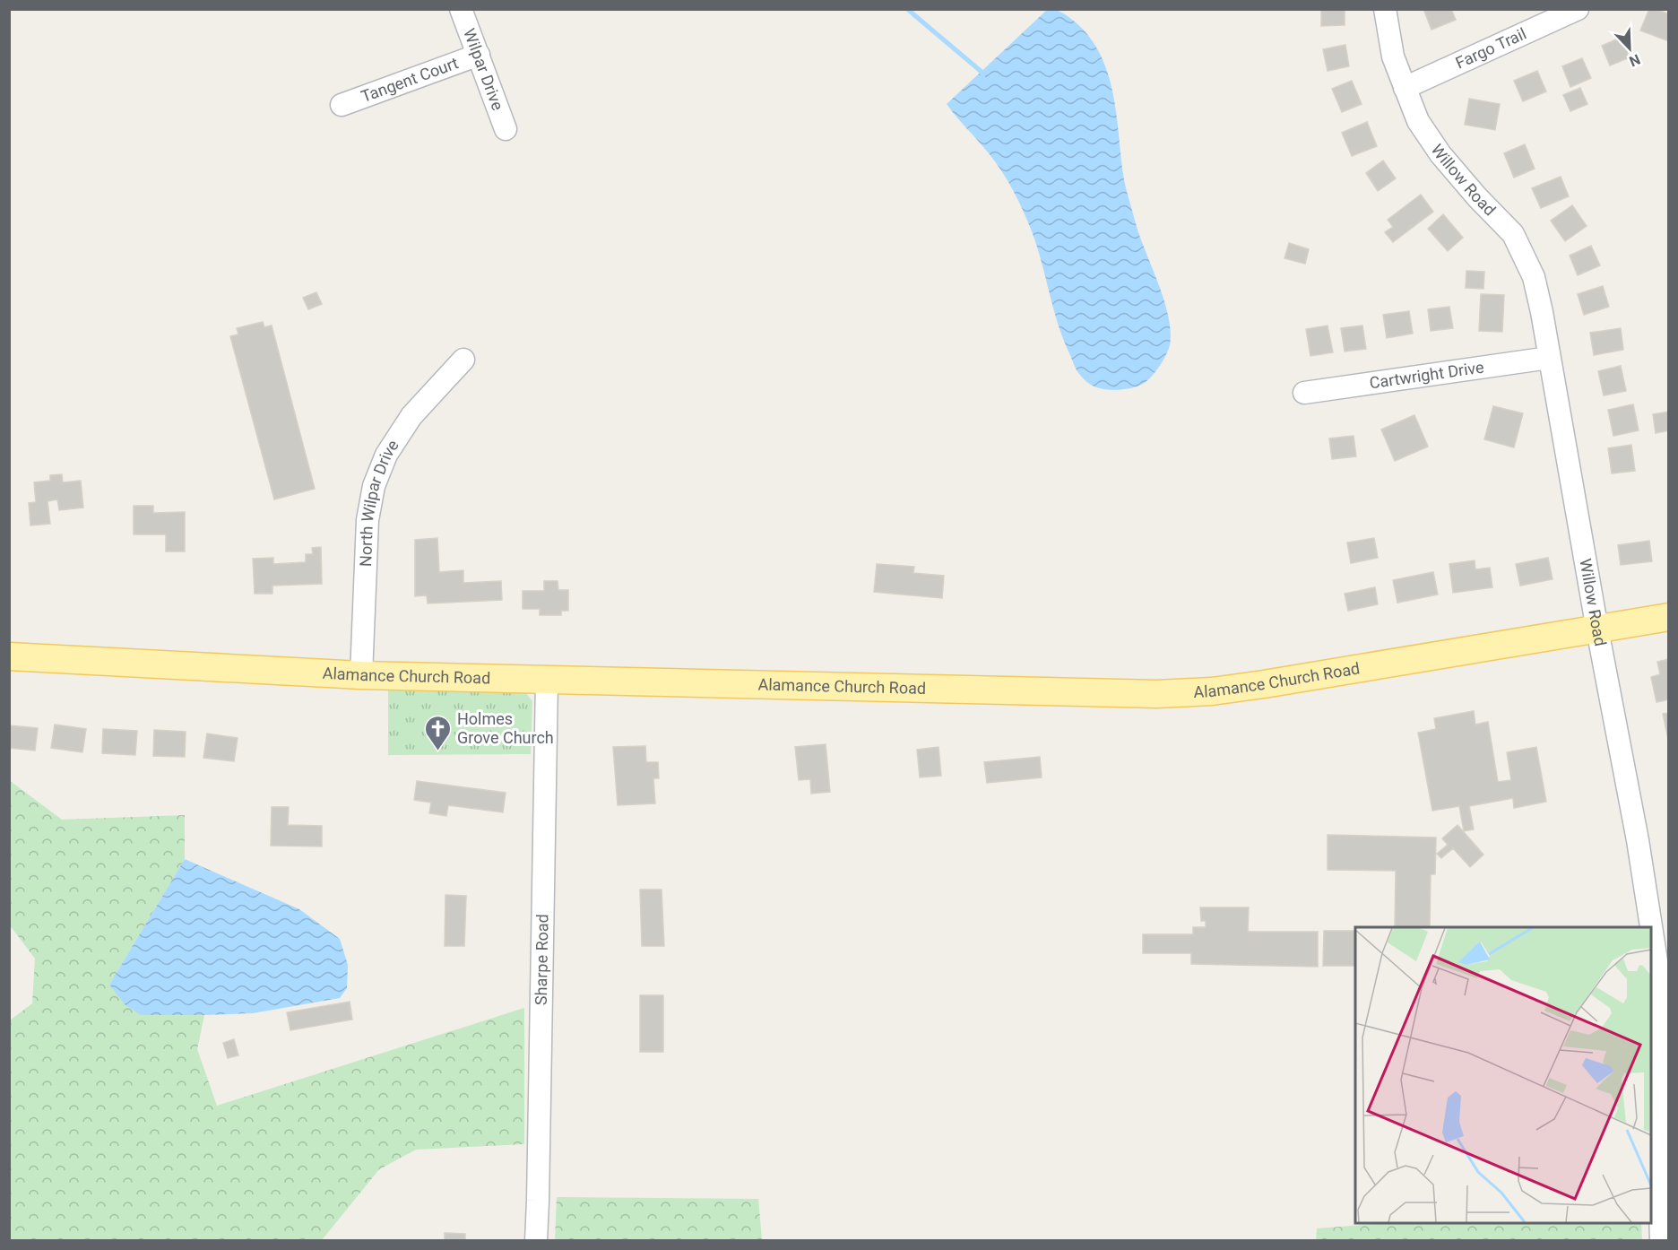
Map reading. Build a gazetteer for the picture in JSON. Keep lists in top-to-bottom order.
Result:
{
  "streets": {
    "main road": ["Alamance Church Road"],
    "street": [
      "Fargo Trail",
      "Wilpar Drive",
      "Tangent Court",
      "Willow Road",
      "Cartwright Drive",
      "North Wilpar Drive",
      "Sharpe Road"
    ]
  },
  "crossings": [
    ["Fargo Trail", "Willow Road"],
    ["Wilpar Drive", "Tangent Court"],
    ["Willow Road", "Cartwright Drive"],
    ["Willow Road", "Alamance Church Road"],
    ["North Wilpar Drive", "Alamance Church Road"],
    ["Alamance Church Road", "Sharpe Road"]
  ],
  "places": {
    "church": ["Holmes Grove Church"]
  },
  "north": "bottom right"
}
